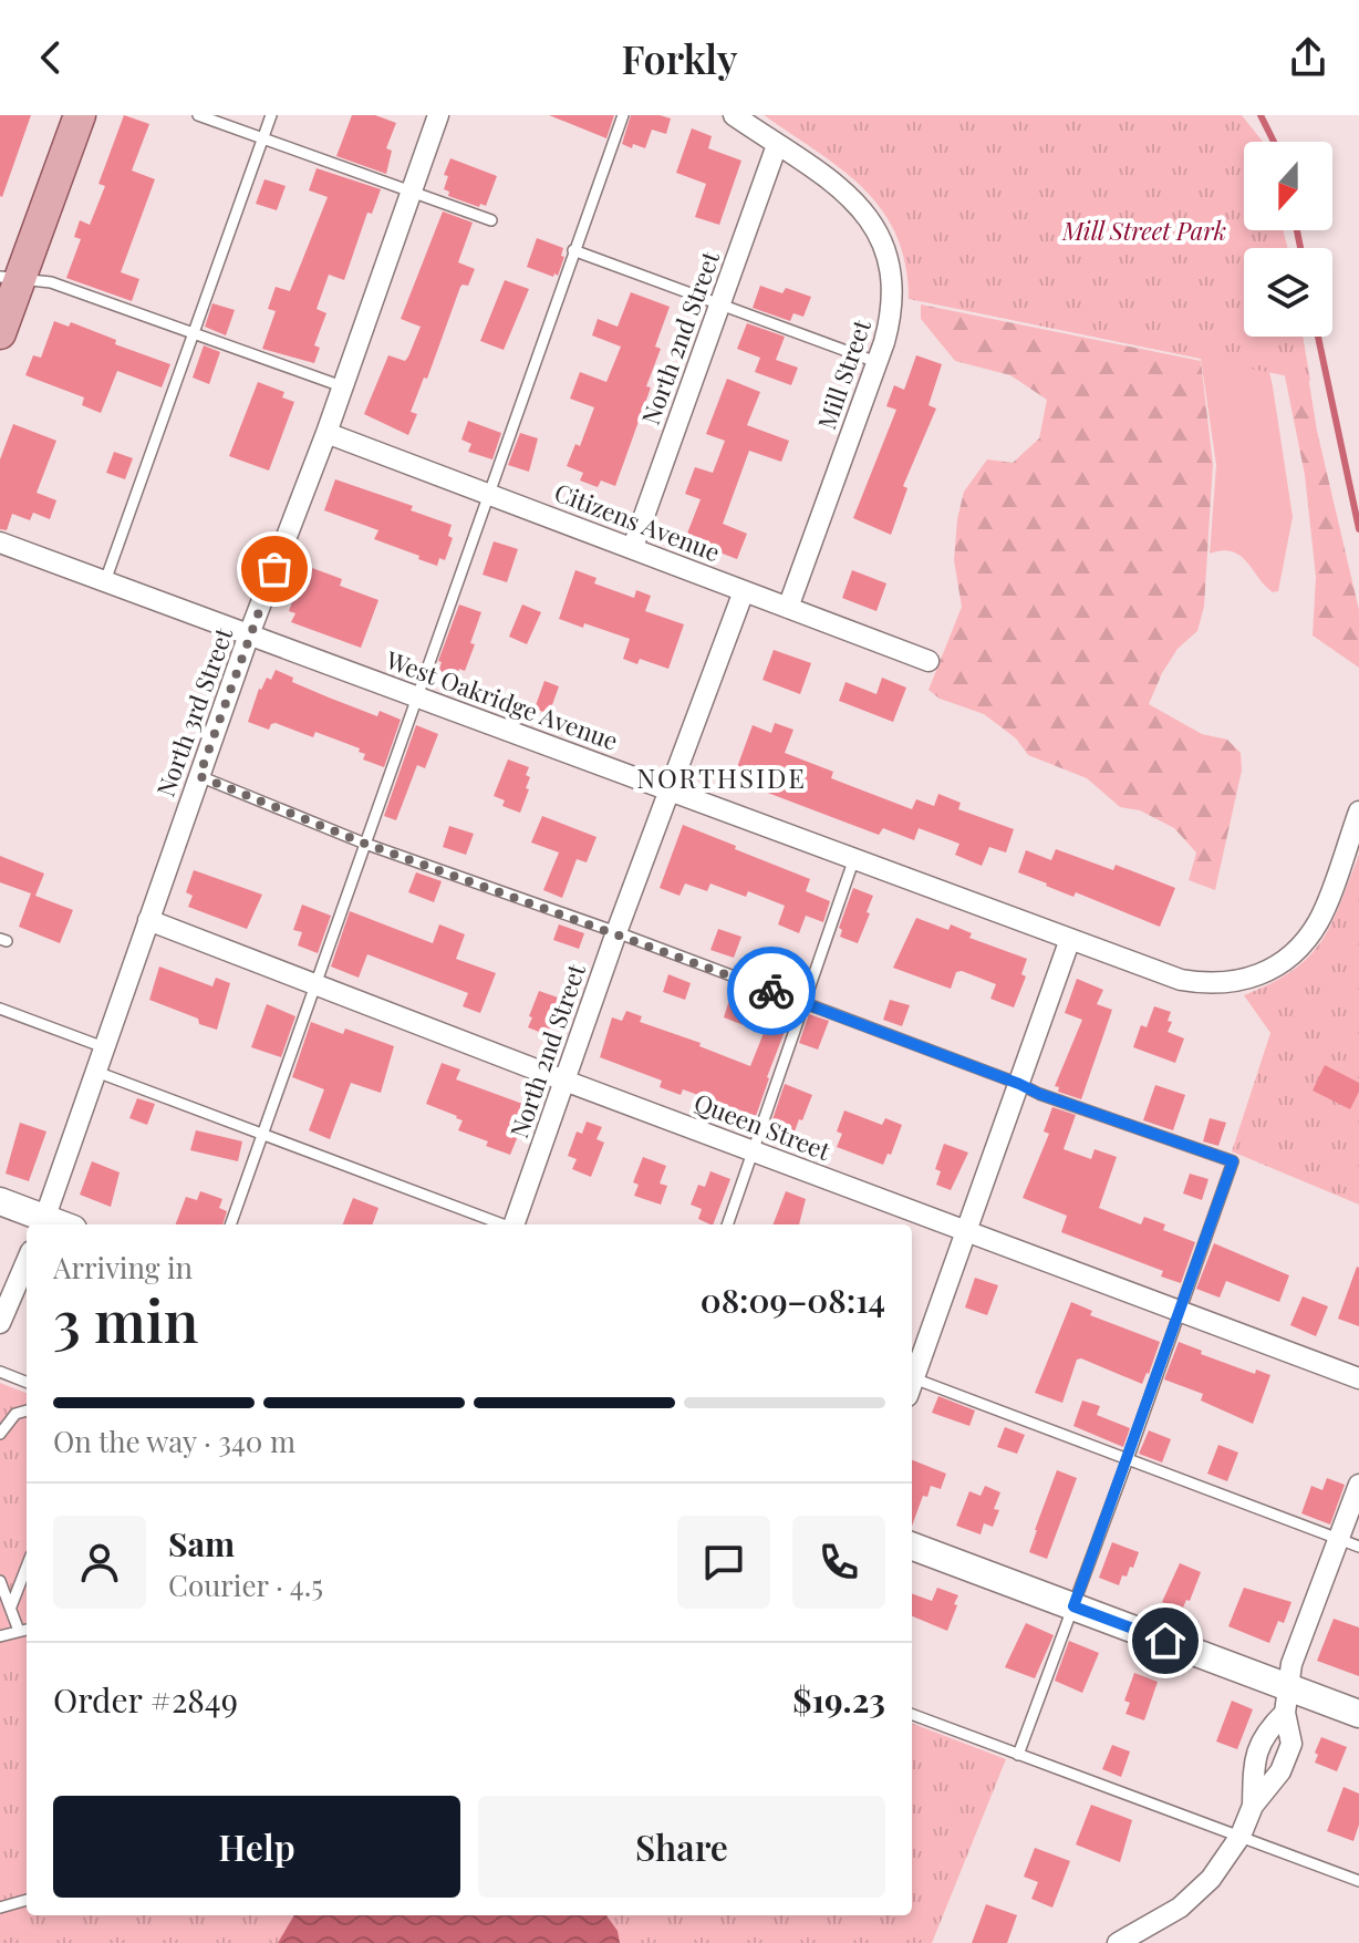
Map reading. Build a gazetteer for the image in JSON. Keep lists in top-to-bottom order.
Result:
{
  "streets": {
    "street": [
      "North 2nd Street",
      "Mill Street",
      "Citizens Avenue",
      "West Oakridge Avenue",
      "North 3rd Street",
      "Queen Street"
    ]
  },
  "crossings": [
    ["North 2nd Street", "Mill Street"],
    ["North 2nd Street", "Citizens Avenue"],
    ["North 2nd Street", "West Oakridge Avenue"],
    ["North 2nd Street", "Queen Street"],
    ["Mill Street", "Citizens Avenue"],
    ["Citizens Avenue", "North 3rd Street"],
    ["West Oakridge Avenue", "North 3rd Street"],
    ["North 3rd Street", "Queen Street"]
  ],
  "districts": ["NORTHSIDE"],
  "parks": ["Mill Street Park"],
  "north": "bottom",
  "page": {
    "header": "Forkly",
    "heading": ["3 min", "Arriving in", "08:09–08:14"],
    "panel": [
      "Sam",
      "Courier · 4.5",
      "Order #2849",
      "$19.23"
    ],
    "bar": "On the way · 340 m",
    "buttons": ["Help", "Share"]
  }
}
